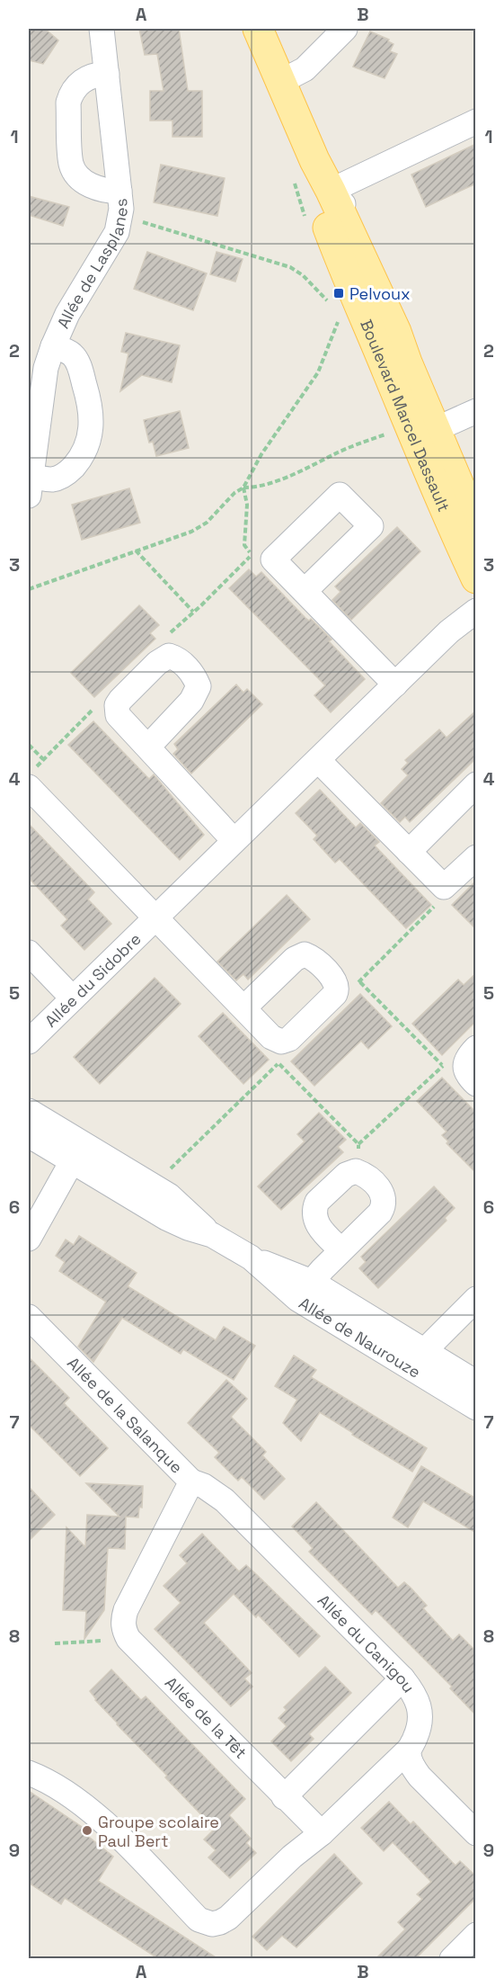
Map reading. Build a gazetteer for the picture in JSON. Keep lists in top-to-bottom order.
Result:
{
  "streets": {
    "main road": ["Boulevard Marcel Dassault"],
    "street": [
      "Allée de Lasplanes",
      "Allée du Sidobre",
      "Allée de Naurouze",
      "Allée de la Salanque",
      "Allée du Canigou",
      "Allée de la Têt"
    ]
  },
  "crossings": [
    ["Allée de la Salanque", "Allée du Canigou"],
    ["Allée de la Salanque", "Allée de la Têt"]
  ],
  "places": {
    "transit": ["Pelvoux"],
    "other": ["Groupe scolaire Paul Bert"]
  },
  "grid": {
    "columns": ["A", "B"],
    "rows": [
      "1",
      "2",
      "3",
      "4",
      "5",
      "6",
      "7",
      "8",
      "9"
    ]
  }
}
